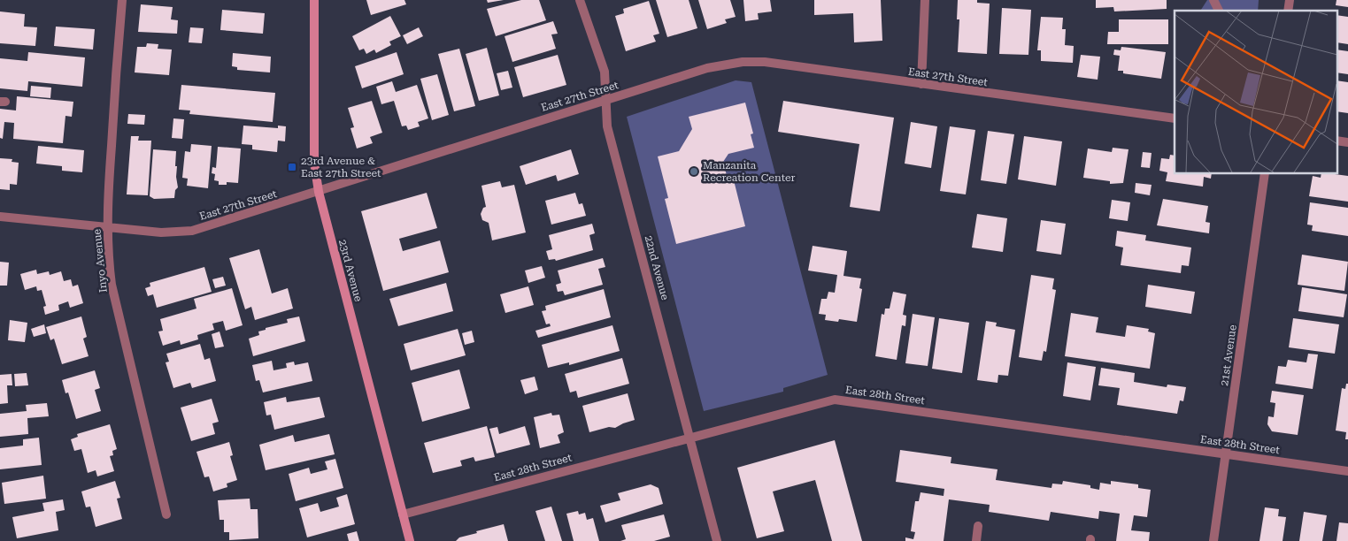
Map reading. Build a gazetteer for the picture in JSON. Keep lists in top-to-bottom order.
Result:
{
  "streets": {
    "street": [
      "East 27th Street",
      "Inyo Avenue",
      "22nd Avenue",
      "23rd Avenue",
      "21st Avenue",
      "East 28th Street"
    ]
  },
  "crossings": [
    ["East 27th Street", "Inyo Avenue"],
    ["East 27th Street", "22nd Avenue"],
    ["East 27th Street", "23rd Avenue"],
    ["22nd Avenue", "East 28th Street"],
    ["23rd Avenue", "East 28th Street"],
    ["21st Avenue", "East 28th Street"]
  ],
  "places": {
    "transit": ["23rd Avenue & East 27th Street"],
    "other": ["Manzanita Recreation Center"]
  }
}
